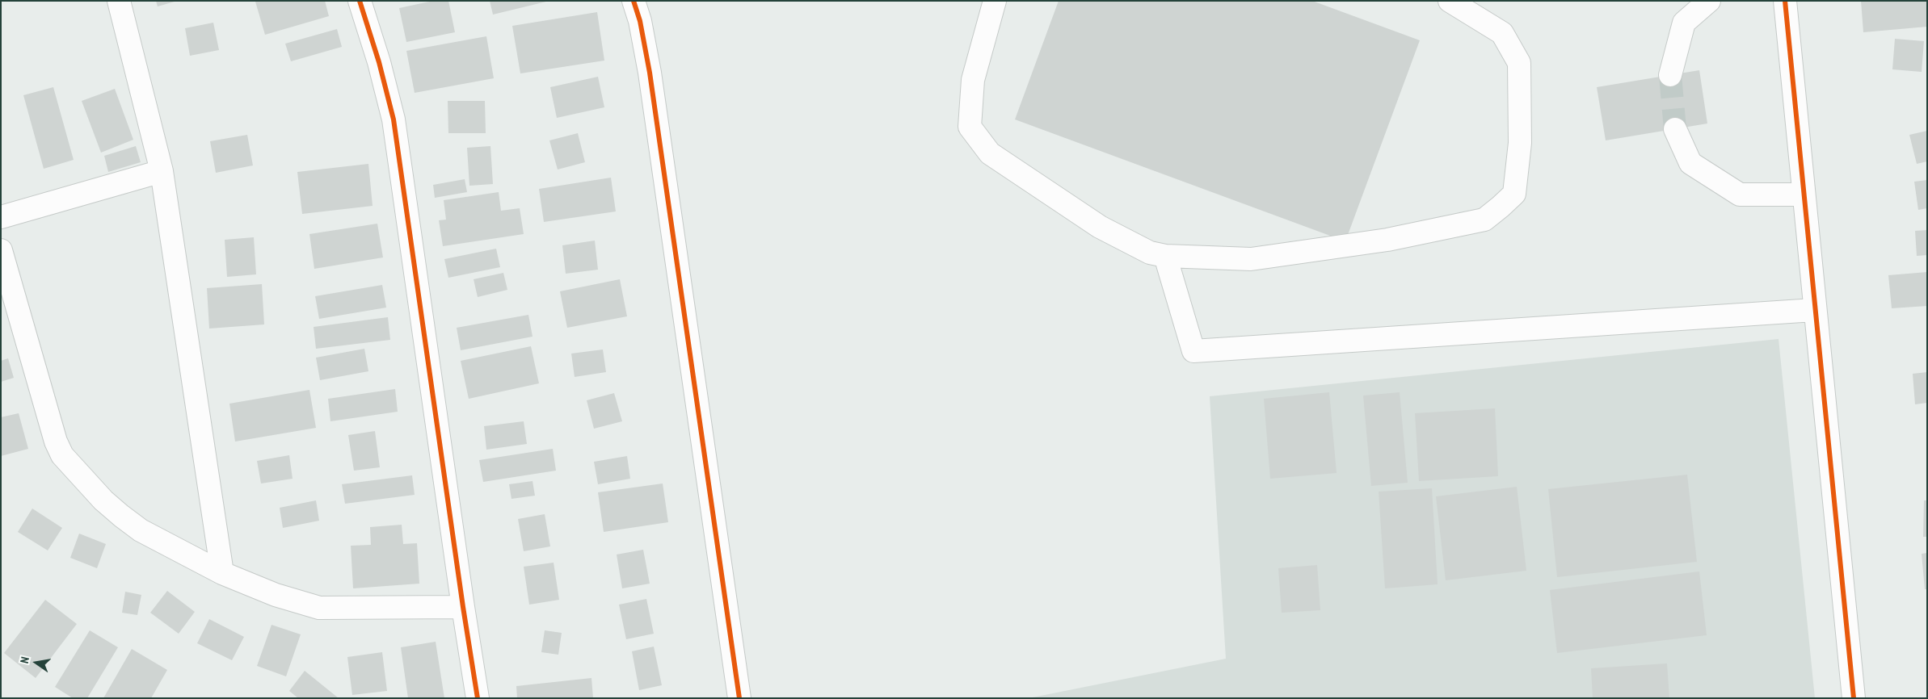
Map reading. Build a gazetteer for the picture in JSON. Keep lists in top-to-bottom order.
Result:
{
  "north": "left"
}
